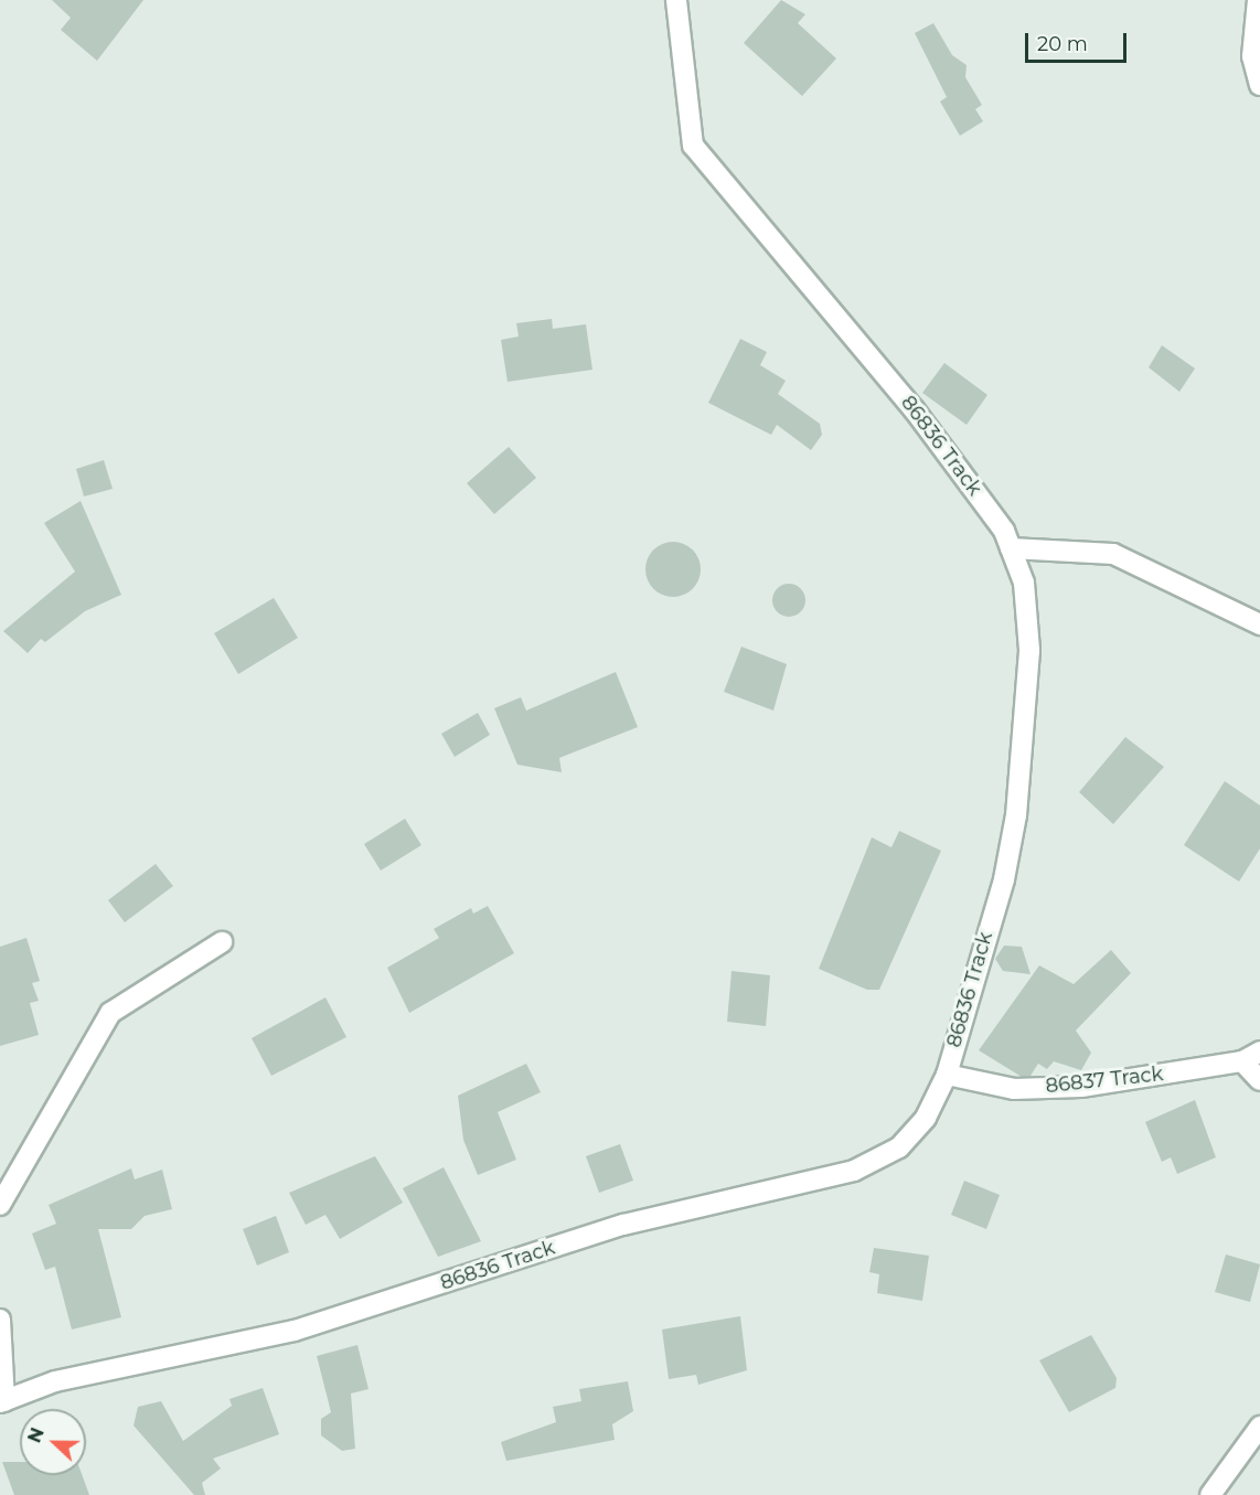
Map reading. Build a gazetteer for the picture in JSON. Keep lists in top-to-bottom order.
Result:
{
  "streets": {
    "street": ["86836 Track", "86837 Track"]
  },
  "crossings": [
    ["86836 Track", "86837 Track"]
  ],
  "scale_bar": "20 m",
  "north": "left"
}
